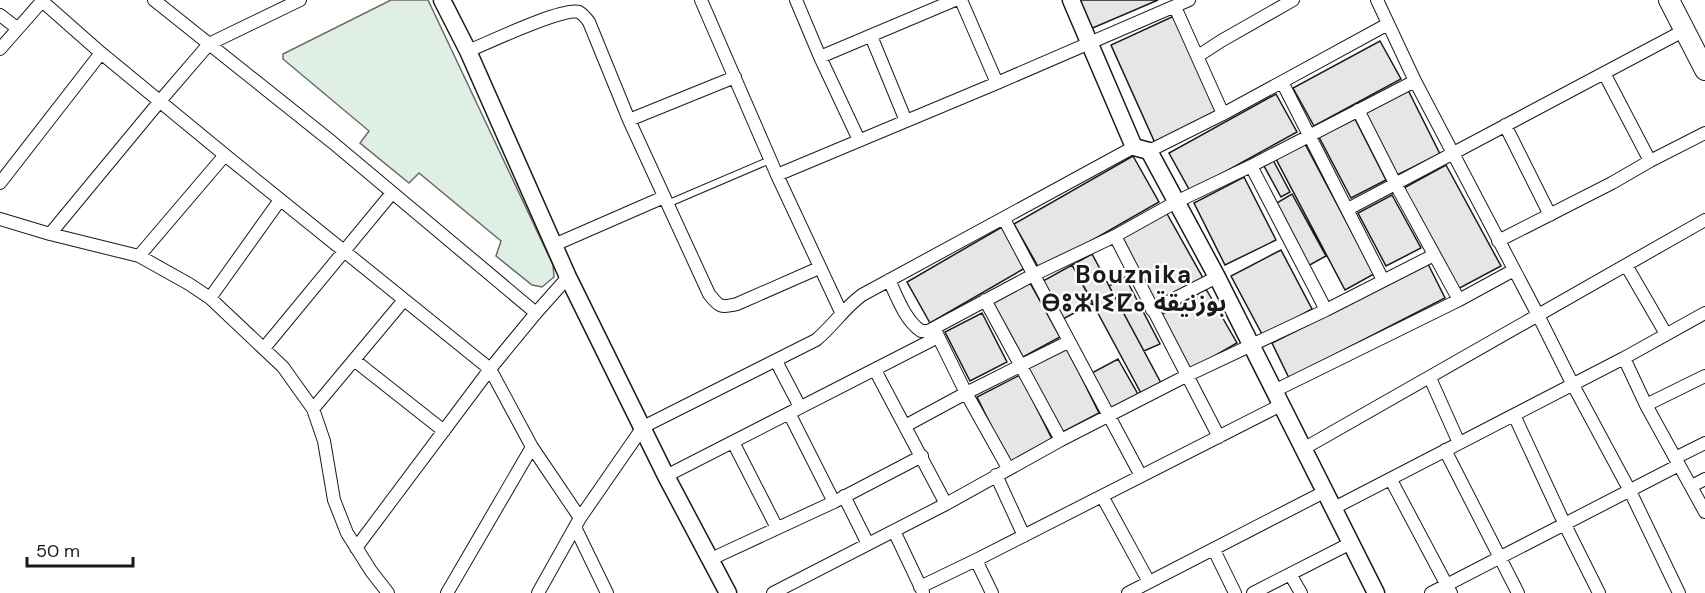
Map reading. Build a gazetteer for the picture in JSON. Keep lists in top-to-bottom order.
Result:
{
  "districts": ["Bouznika ⴱⵓⵣⵏⵉⵇⴰ بوزنيقة"],
  "scale_bar": "50 m"
}
